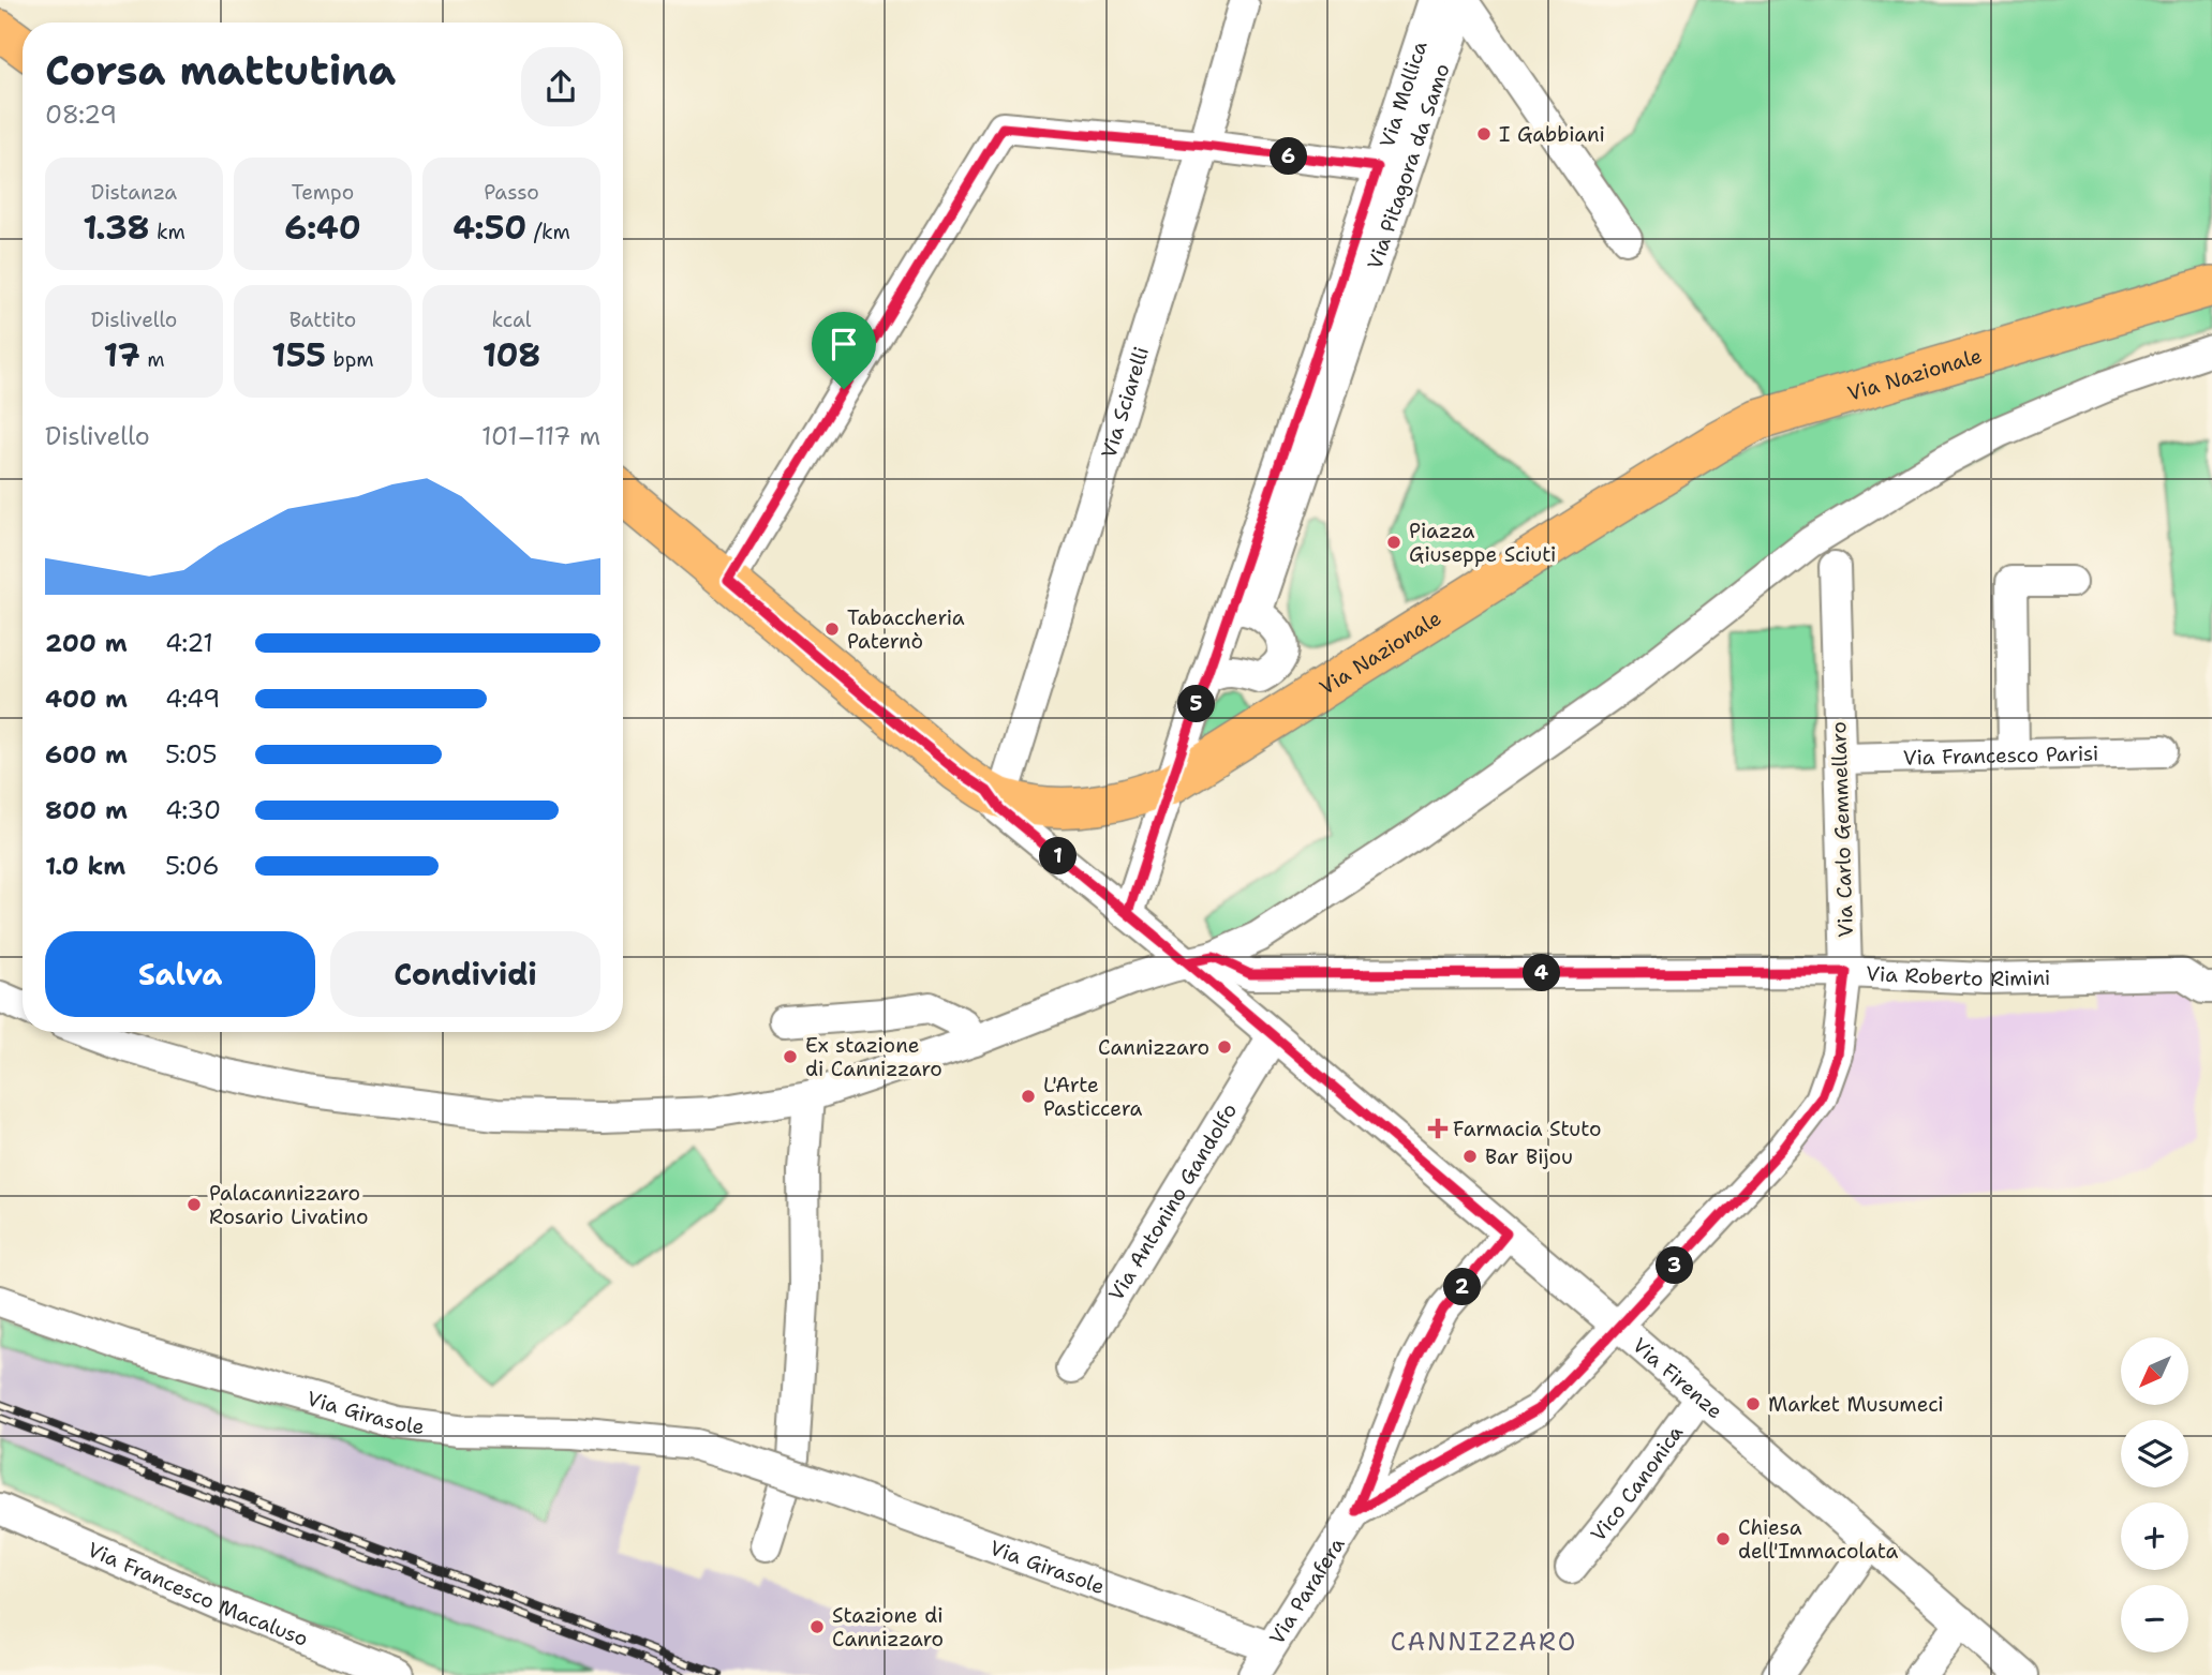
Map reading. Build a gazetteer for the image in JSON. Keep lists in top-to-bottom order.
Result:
{
  "streets": {
    "main road": ["Via Nazionale"],
    "street": [
      "Via Mollica",
      "Via Pitagora da Samo",
      "Via Sciarelli",
      "Via Francesco Parisi",
      "Via Carlo Gemmellaro",
      "Via Roberto Rimini",
      "Via Antonino Gandolfo",
      "Via Firenze",
      "Via Girasole",
      "Vico Canonica",
      "Via Parafera",
      "Via Francesco Macaluso"
    ]
  },
  "crossings": [
    ["Via Mollica", "Via Pitagora da Samo"],
    ["Via Mollica", "Via Nazionale"],
    ["Via Mollica", "Via Firenze"],
    ["Via Nazionale", "Via Sciarelli"],
    ["Via Nazionale", "Via Firenze"],
    ["Via Sciarelli", "Via Firenze"],
    ["Via Francesco Parisi", "Via Carlo Gemmellaro"],
    ["Via Carlo Gemmellaro", "Via Roberto Rimini"],
    ["Via Carlo Gemmellaro", "Via Firenze"],
    ["Via Carlo Gemmellaro", "Via Parafera"],
    ["Via Antonino Gandolfo", "Via Firenze"],
    ["Via Firenze", "Vico Canonica"],
    ["Via Firenze", "Via Parafera"],
    ["Via Girasole", "Via Parafera"]
  ],
  "districts": ["CANNIZZARO"],
  "places": {
    "other": [
      "I Gabbiani",
      "Piazza Giuseppe Sciuti",
      "Tabaccheria Paternò",
      "Cannizzaro",
      "Ex stazione di Cannizzaro",
      "L'Arte Pasticcera",
      "Bar Bijou",
      "Palacannizzaro Rosario Livatino",
      "Market Musumeci",
      "Chiesa dell'Immacolata",
      "Stazione di Cannizzaro"
    ],
    "health": ["Farmacia Stuto"]
  },
  "north": "bottom left",
  "page": {
    "heading": ["Corsa mattutina", "08:29"],
    "pins": [
      "6",
      "5",
      "1",
      "4",
      "3",
      "2"
    ],
    "stats": [
      ["Distanza", "1.38 km"],
      ["Tempo", "6:40"],
      ["Passo", "4:50 /km"],
      ["Dislivello", "17 m"],
      ["Battito", "155 bpm"],
      ["kcal", "108"]
    ],
    "chart": ["Dislivello", "101–117 m"],
    "list": [
      {
        "name": "200 m",
        "note": "4:21"
      },
      {
        "name": "400 m",
        "note": "4:49"
      },
      {
        "name": "600 m",
        "note": "5:05"
      },
      {
        "name": "800 m",
        "note": "4:30"
      },
      {
        "name": "1.0 km",
        "note": "5:06"
      }
    ],
    "buttons": ["Salva", "Condividi"],
    "map_buttons": ["+", "−"]
  }
}
